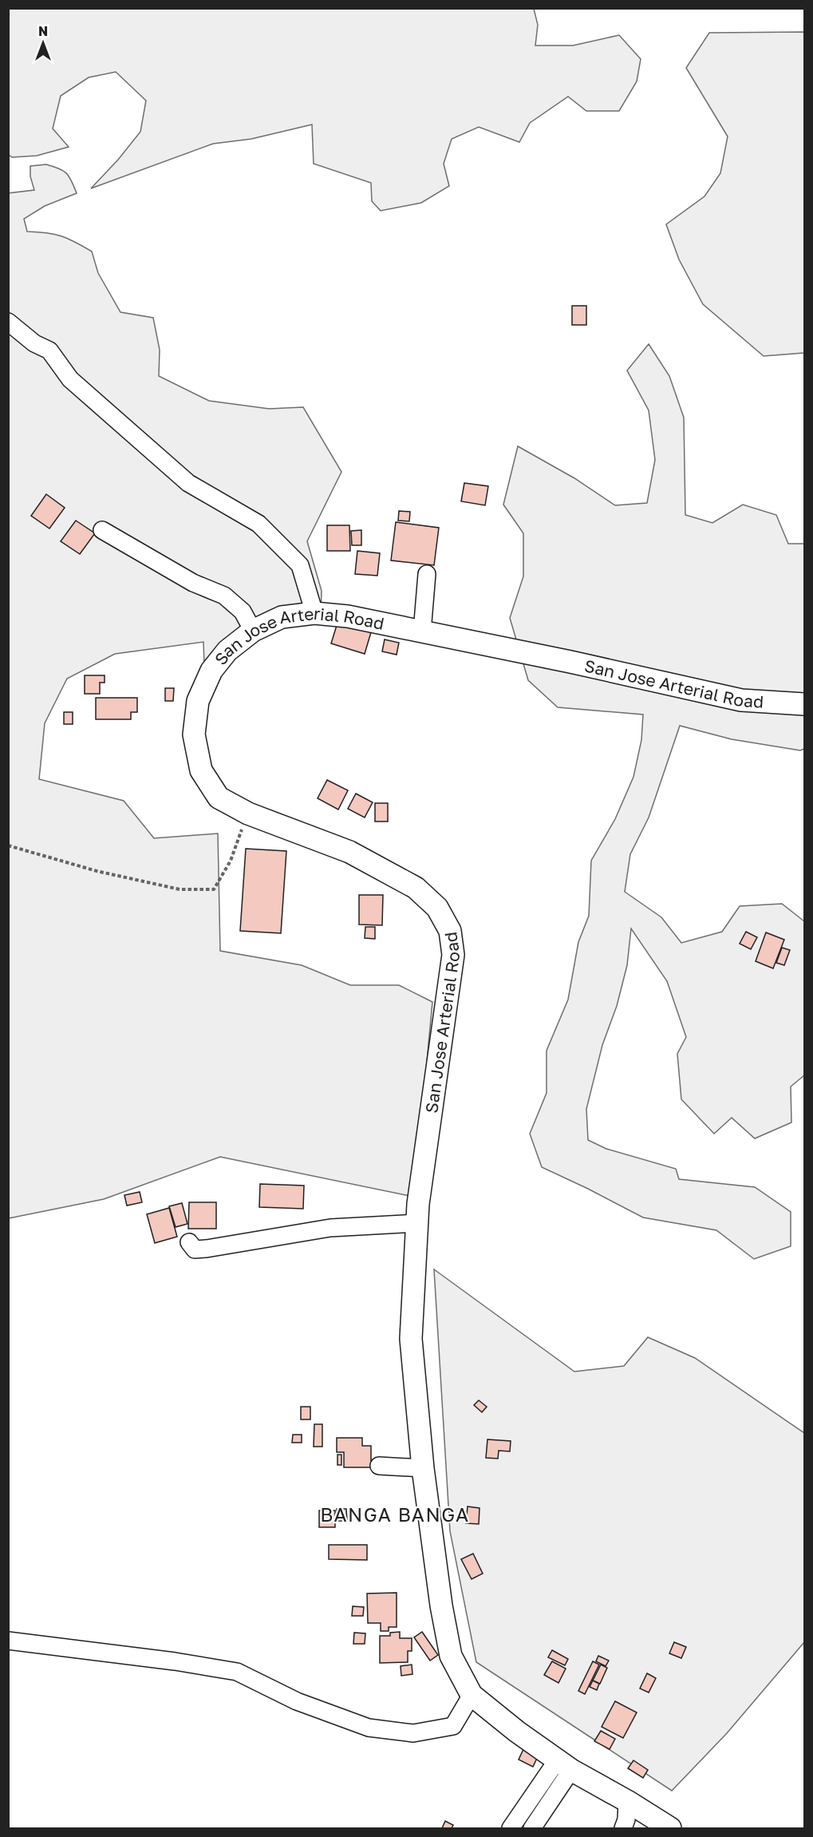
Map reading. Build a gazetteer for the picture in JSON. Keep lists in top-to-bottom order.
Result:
{
  "streets": {
    "main road": ["San Jose Arterial Road"]
  },
  "districts": ["BANGA BANGA"],
  "north": "top"
}
